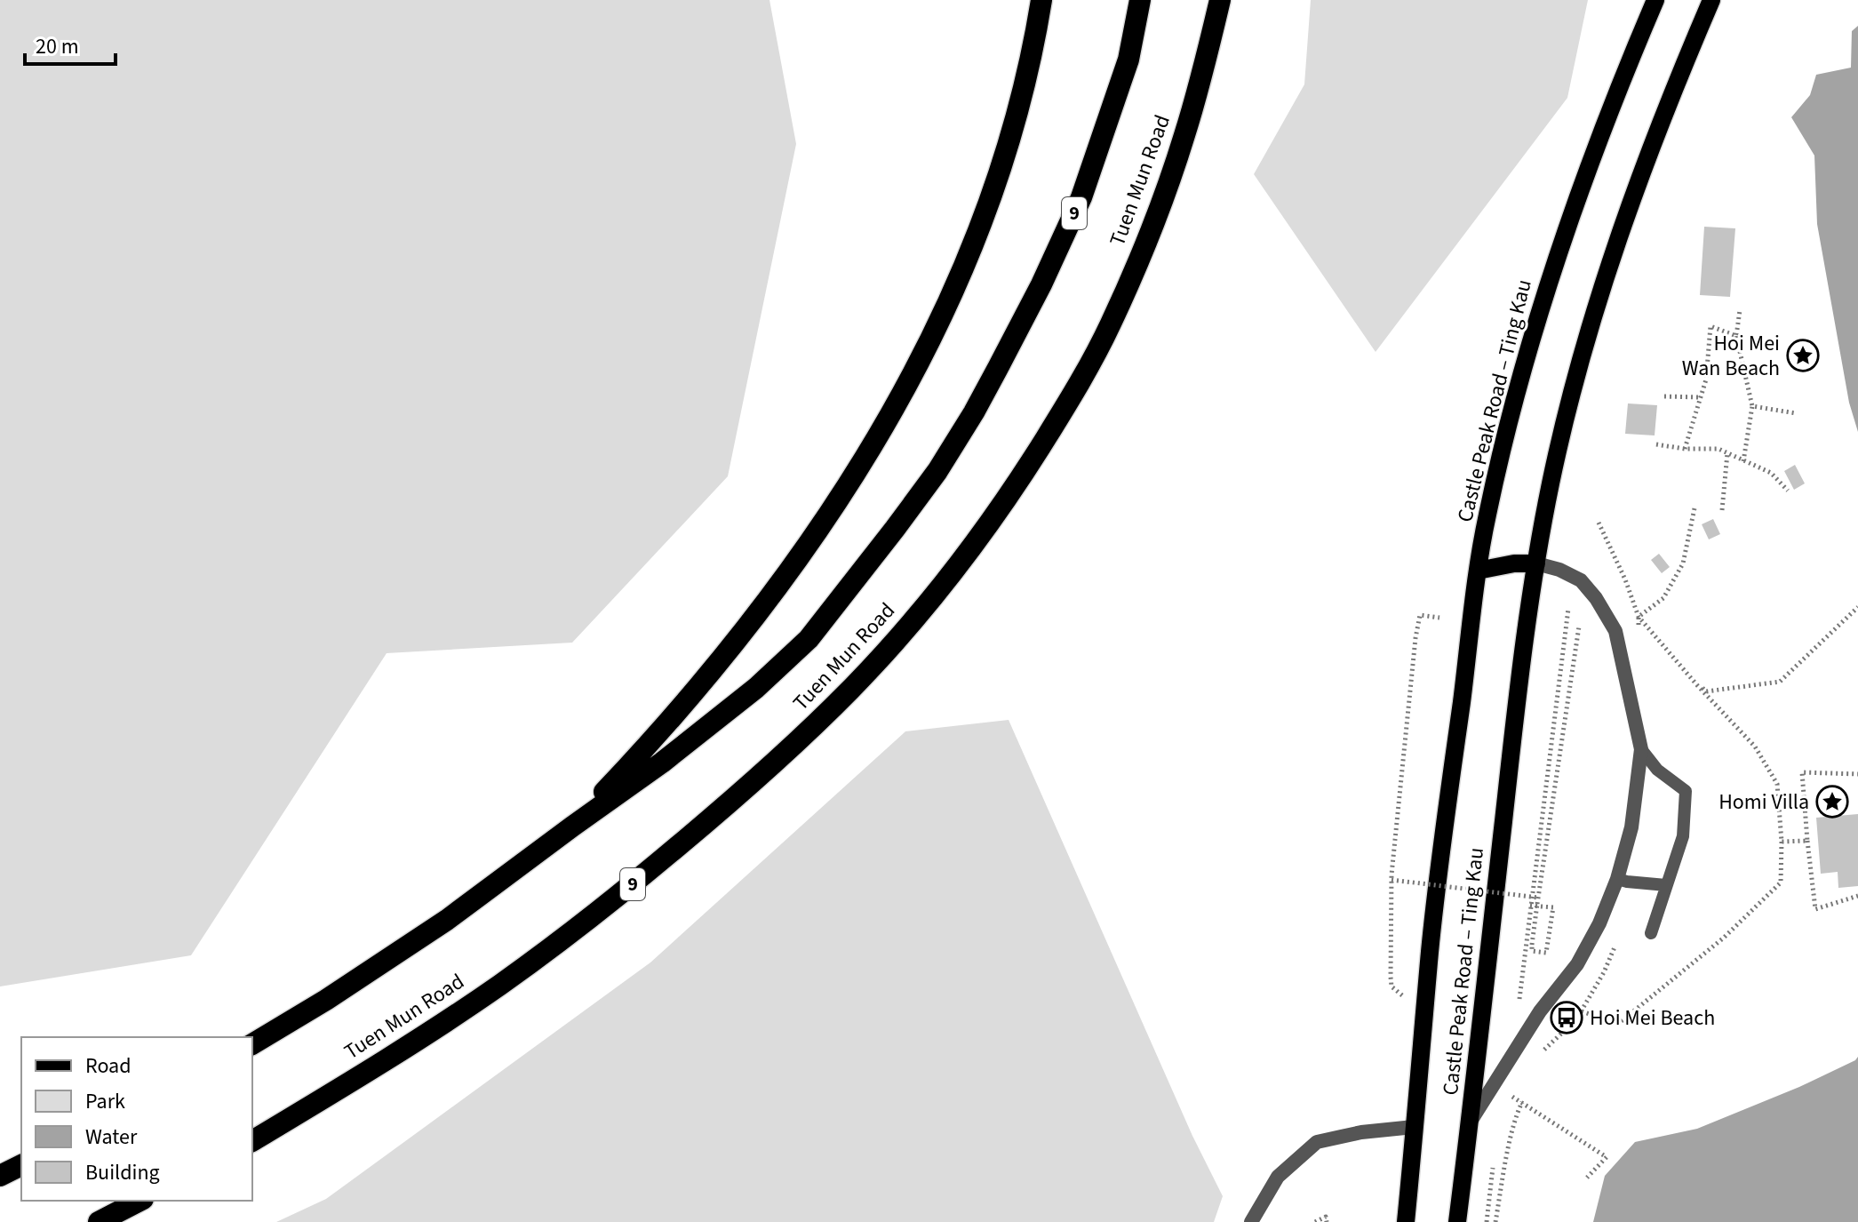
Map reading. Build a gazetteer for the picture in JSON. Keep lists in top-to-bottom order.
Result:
{
  "streets": {
    "highway": ["Tuen Mun Road", "9"],
    "main road": ["Castle Peak Road – Ting Kau"]
  },
  "places": {
    "place": ["Hoi Mei Wan Beach", "Homi Villa"],
    "bus stop": ["Hoi Mei Beach"]
  },
  "legend": [
    "Road",
    "Park",
    "Water",
    "Building"
  ],
  "scale_bar": "20 m"
}
